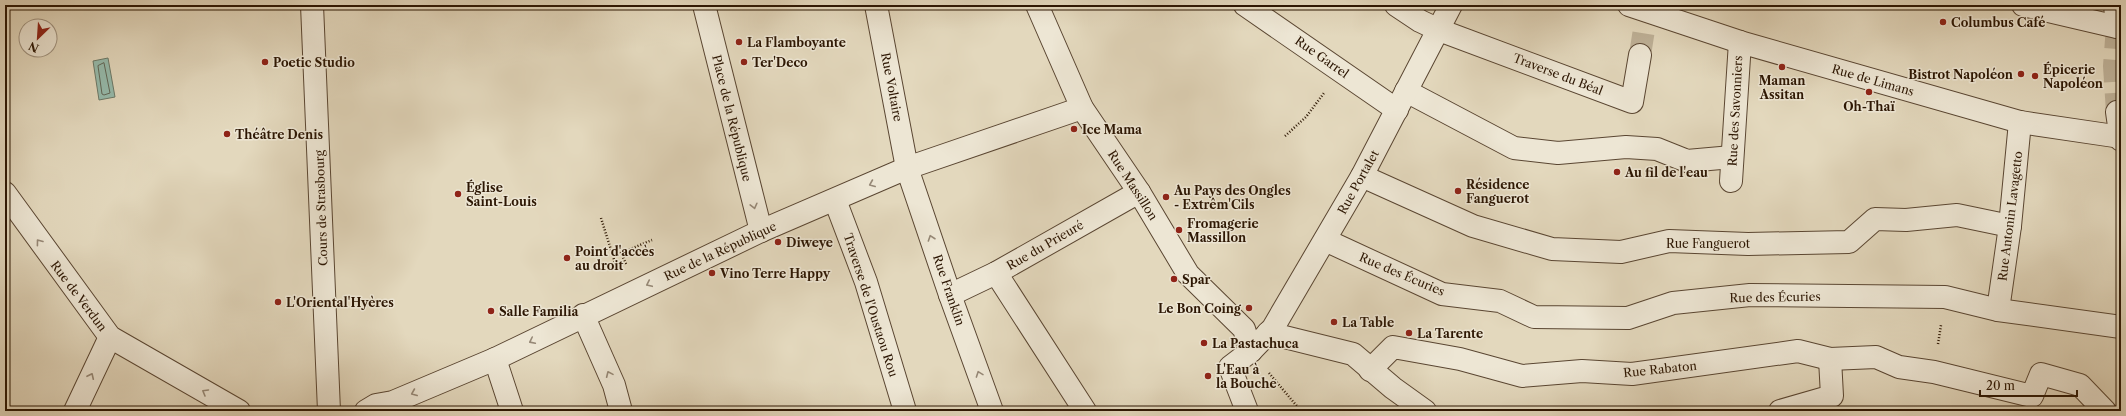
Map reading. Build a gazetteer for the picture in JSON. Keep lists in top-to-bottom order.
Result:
{
  "streets": {
    "street": [
      "Rue Garrel",
      "Traverse du Béal",
      "Rue de Limans",
      "Rue Voltaire",
      "Rue des Savonniers",
      "Place de la République",
      "Rue Portalet",
      "Rue Massillon",
      "Cours de Strasbourg",
      "Rue Antonin Lavagetto",
      "Rue Fanguerot",
      "Rue du Prieuré",
      "Rue de la République",
      "Rue des Écuries",
      "Rue Franklin",
      "Rue de Verdun",
      "Traverse de l'Oustaou Rou",
      "Rue Rabaton"
    ]
  },
  "crossings": [
    ["Rue Garrel", "Rue Portalet"],
    ["Traverse du Béal", "Rue Portalet"],
    ["Rue de Limans", "Rue des Savonniers"],
    ["Rue de Limans", "Rue Antonin Lavagetto"],
    ["Rue Voltaire", "Rue de la République"],
    ["Rue Voltaire", "Rue Franklin"],
    ["Place de la République", "Rue de la République"],
    ["Rue Portalet", "Rue Massillon"],
    ["Rue Portalet", "Rue Fanguerot"],
    ["Rue Portalet", "Rue des Écuries"],
    ["Rue Massillon", "Rue du Prieuré"],
    ["Rue Massillon", "Rue de la République"],
    ["Rue Antonin Lavagetto", "Rue Fanguerot"],
    ["Rue Antonin Lavagetto", "Rue des Écuries"],
    ["Rue du Prieuré", "Rue Franklin"],
    ["Rue de la République", "Rue Franklin"],
    ["Rue de la République", "Traverse de l'Oustaou Rou"]
  ],
  "one_way": ["Place de la République", "Rue de la République", "Rue de Verdun"],
  "places": [
    "Columbus Café",
    "La Flamboyante",
    "Poetic Studio",
    "Ter'Deco",
    "Maman Assitan",
    "Bistrot Napoléon",
    "Épicerie Napoléon",
    "Oh-Thaï",
    "Ice Mama",
    "Théâtre Denis",
    "Au fil de l'eau",
    "Résidence Fanguerot",
    "Église Saint-Louis",
    "Au Pays des Ongles - Extrêm'Cils",
    "Fromagerie Massillon",
    "Diweye",
    "Point d'accès au droit",
    "Vino Terre Happy",
    "Spar",
    "L'Oriental'Hyères",
    "Le Bon Coing",
    "Salle Familia",
    "La Table",
    "La Tarente",
    "La Pastachuca",
    "L'Eau à la Bouche"
  ],
  "scale_bar": "20 m",
  "north": "bottom left"
}
